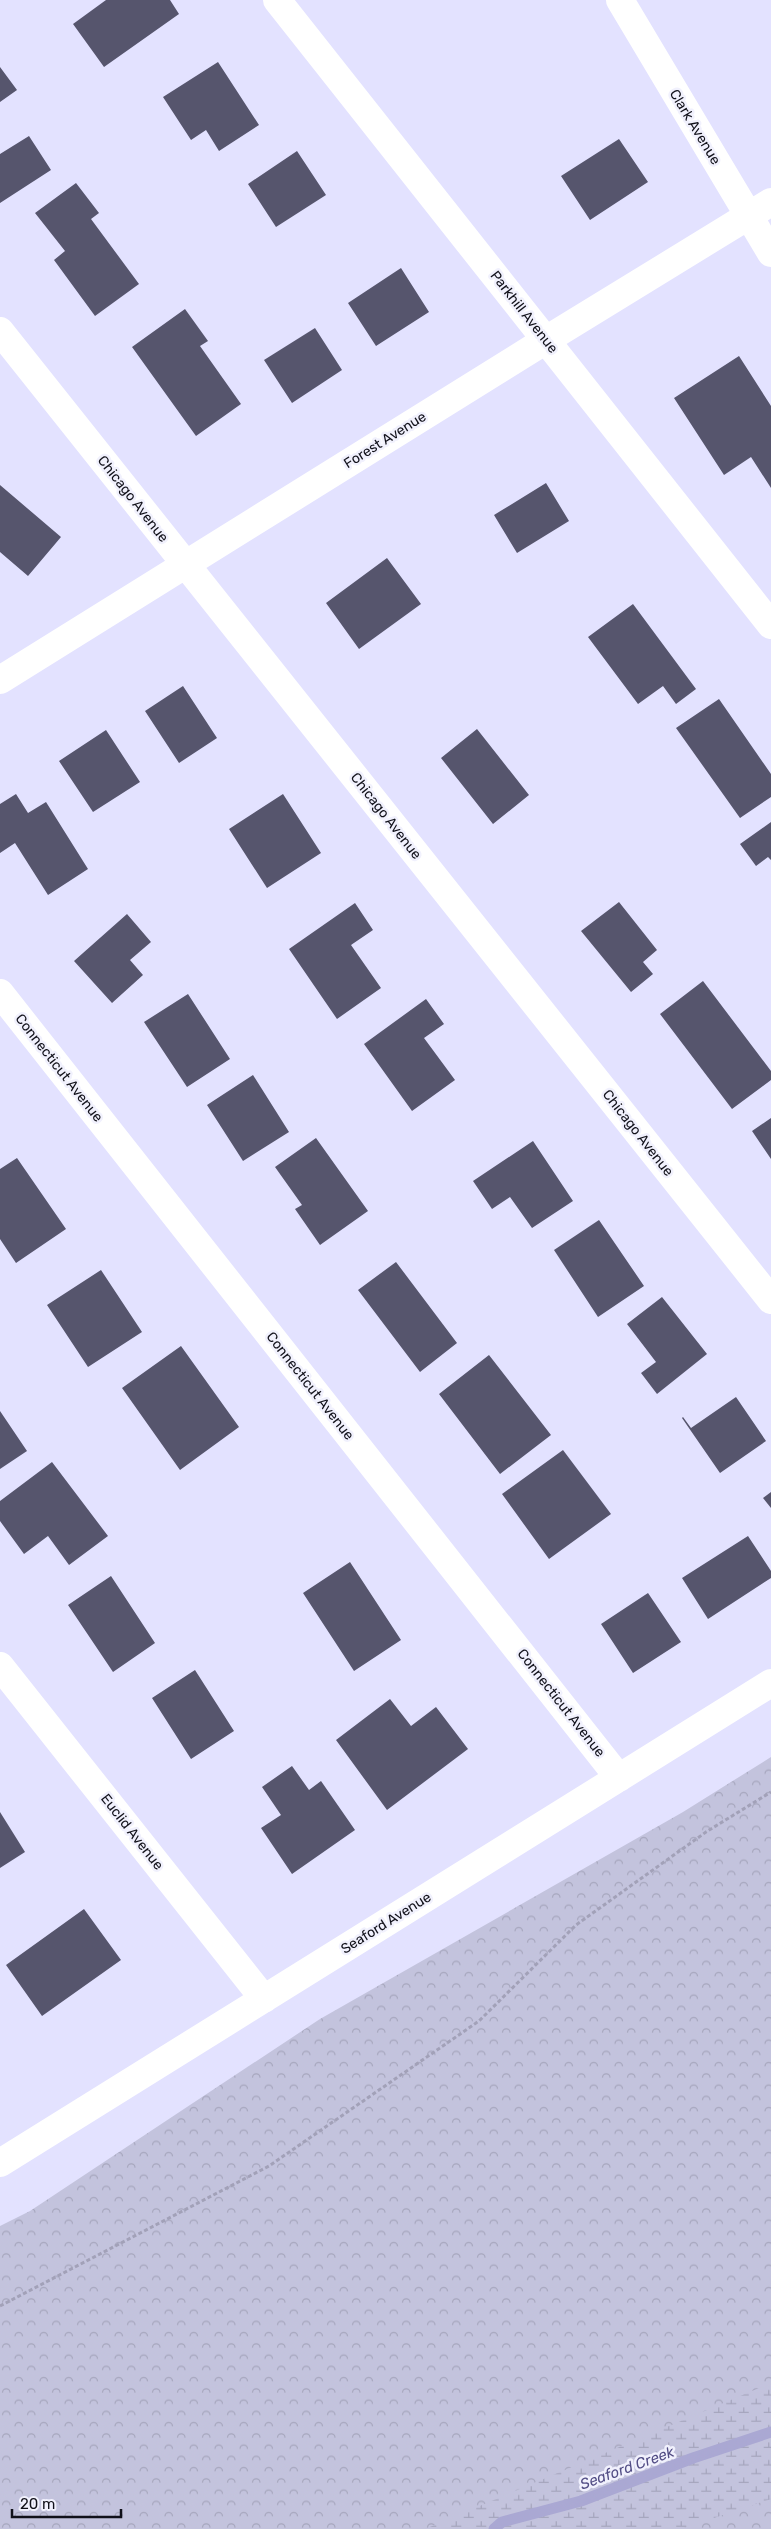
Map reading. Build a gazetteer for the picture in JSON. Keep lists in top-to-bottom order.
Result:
{
  "streets": {
    "street": [
      "Clark Avenue",
      "Parkhill Avenue",
      "Forest Avenue",
      "Chicago Avenue",
      "Connecticut Avenue",
      "Euclid Avenue",
      "Seaford Avenue"
    ]
  },
  "crossings": [
    ["Clark Avenue", "Forest Avenue"],
    ["Parkhill Avenue", "Forest Avenue"],
    ["Forest Avenue", "Chicago Avenue"],
    ["Connecticut Avenue", "Seaford Avenue"],
    ["Euclid Avenue", "Seaford Avenue"]
  ],
  "water": ["Seaford Creek"],
  "scale_bar": "20 m"
}
